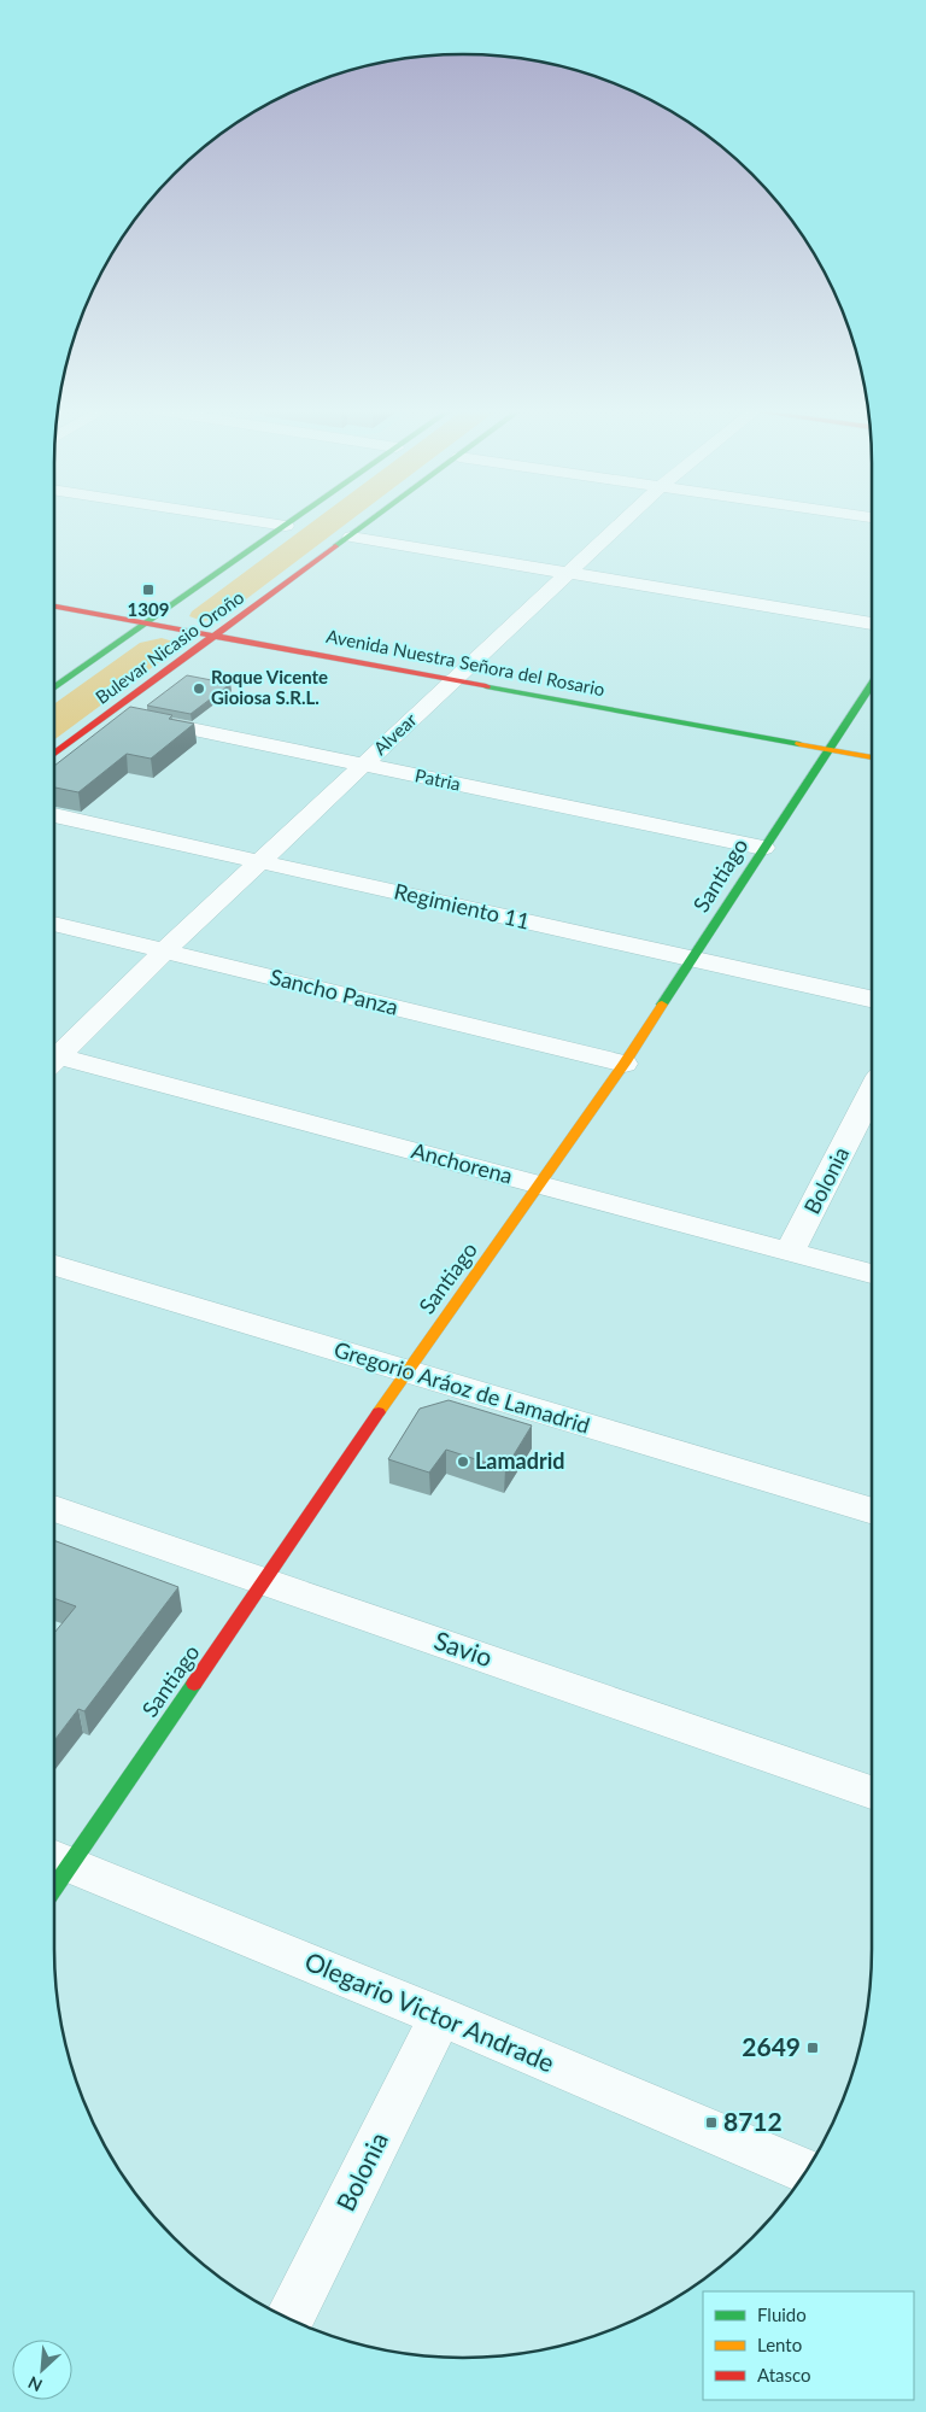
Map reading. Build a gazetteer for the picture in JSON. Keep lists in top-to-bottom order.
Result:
{
  "streets": {
    "street": [
      "Bulevar Nicasio Oroño",
      "Avenida Nuestra Señora del Rosario",
      "Alvear",
      "Patria",
      "Santiago",
      "Regimiento 11",
      "Sancho Panza",
      "Anchorena",
      "Bolonia",
      "Gregorio Aráoz de Lamadrid",
      "Savio",
      "Olegario Victor Andrade"
    ]
  },
  "crossings": [
    ["Bulevar Nicasio Oroño", "Avenida Nuestra Señora del Rosario"],
    ["Bulevar Nicasio Oroño", "Patria"],
    ["Avenida Nuestra Señora del Rosario", "Alvear"],
    ["Avenida Nuestra Señora del Rosario", "Santiago"],
    ["Alvear", "Patria"],
    ["Alvear", "Regimiento 11"],
    ["Alvear", "Sancho Panza"],
    ["Patria", "Santiago"],
    ["Santiago", "Regimiento 11"],
    ["Santiago", "Sancho Panza"],
    ["Santiago", "Anchorena"],
    ["Santiago", "Gregorio Aráoz de Lamadrid"],
    ["Santiago", "Savio"],
    ["Santiago", "Olegario Victor Andrade"],
    ["Anchorena", "Bolonia"],
    ["Bolonia", "Olegario Victor Andrade"]
  ],
  "places": {
    "transit": ["1309", "2649", "8712"],
    "other": ["Roque Vicente Gioiosa S.R.L.", "Lamadrid"]
  },
  "legend": ["Fluido", "Lento", "Atasco"],
  "north": "bottom left"
}
